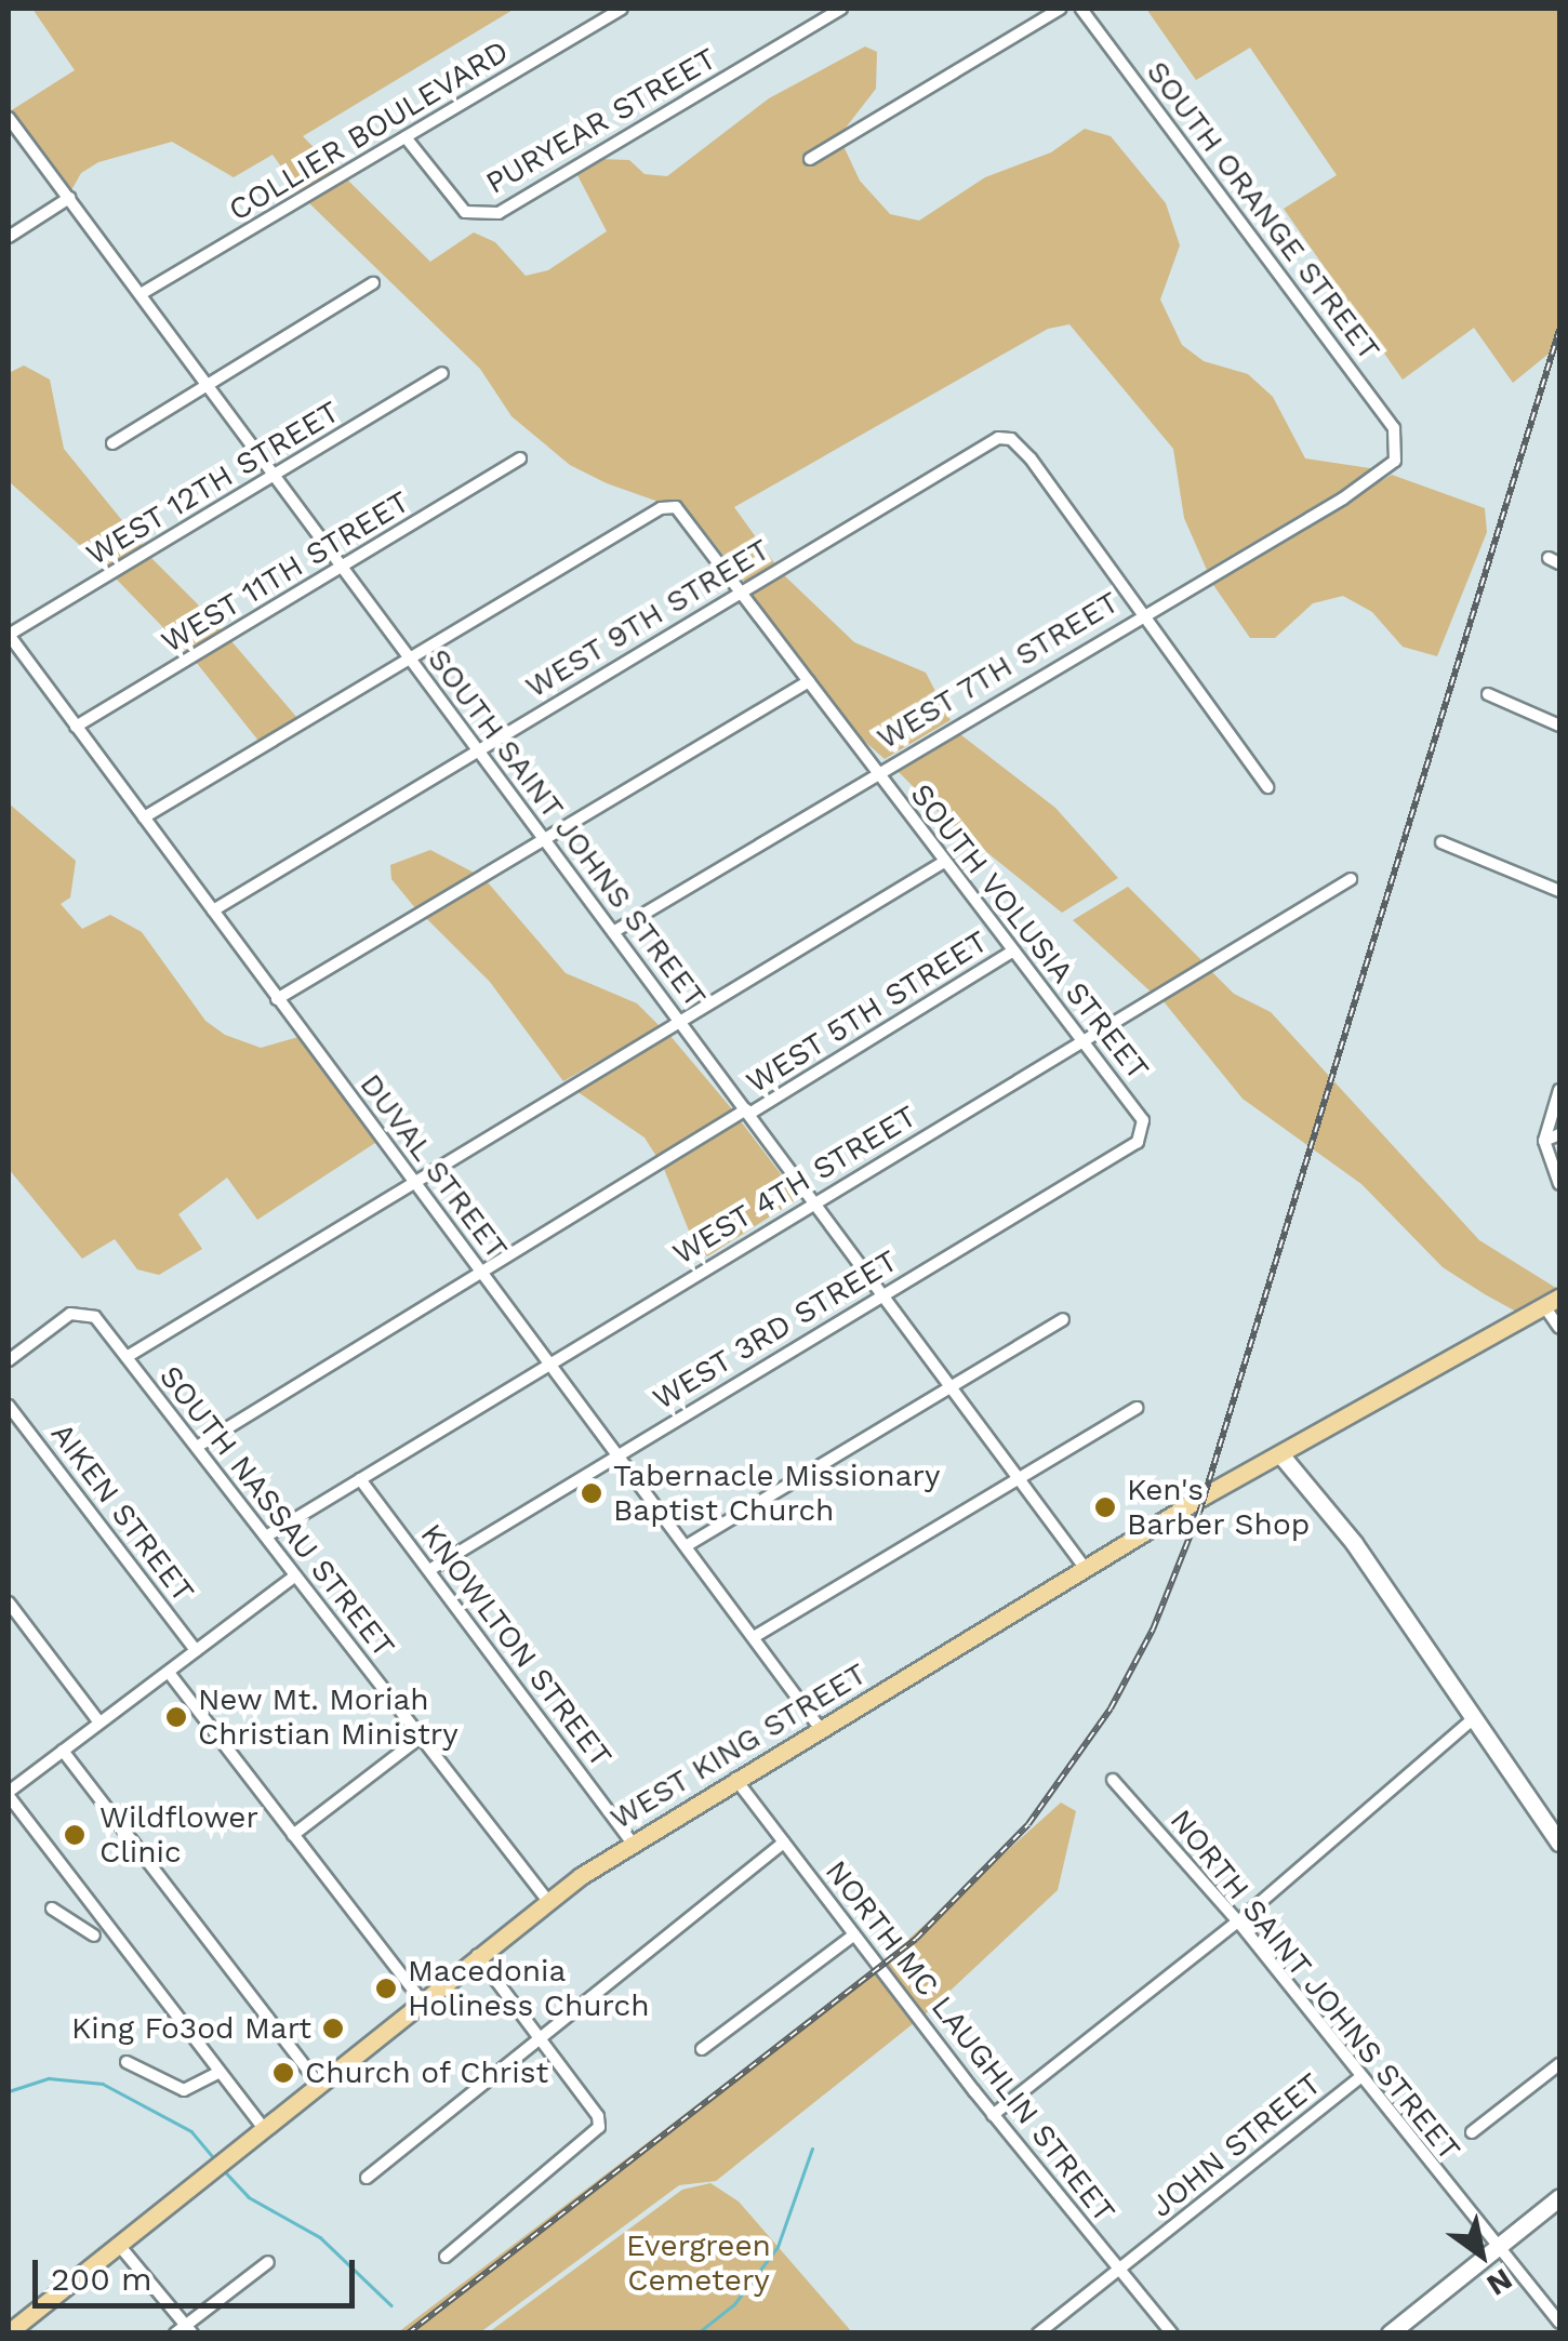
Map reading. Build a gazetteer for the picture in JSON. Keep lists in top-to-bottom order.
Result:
{
  "streets": {
    "main road": ["WEST KING STREET"],
    "street": [
      "PURYEAR STREET",
      "COLLIER BOULEVARD",
      "SOUTH ORANGE STREET",
      "WEST 12TH STREET",
      "WEST 11TH STREET",
      "WEST 9TH STREET",
      "WEST 7TH STREET",
      "SOUTH SAINT JOHNS STREET",
      "SOUTH VOLUSIA STREET",
      "WEST 5TH STREET",
      "DUVAL STREET",
      "WEST 4TH STREET",
      "WEST 3RD STREET",
      "SOUTH NASSAU STREET",
      "AIKEN STREET",
      "KNOWLTON STREET",
      "NORTH SAINT JOHNS STREET",
      "NORTH MC LAUGHLIN STREET",
      "JOHN STREET"
    ]
  },
  "crossings": [
    ["PURYEAR STREET", "COLLIER BOULEVARD"],
    ["COLLIER BOULEVARD", "SOUTH SAINT JOHNS STREET"],
    ["SOUTH ORANGE STREET", "WEST 7TH STREET"],
    ["WEST 12TH STREET", "SOUTH SAINT JOHNS STREET"],
    ["WEST 12TH STREET", "DUVAL STREET"],
    ["WEST 11TH STREET", "SOUTH SAINT JOHNS STREET"],
    ["WEST 11TH STREET", "DUVAL STREET"],
    ["WEST 9TH STREET", "WEST 7TH STREET"],
    ["WEST 9TH STREET", "SOUTH SAINT JOHNS STREET"],
    ["WEST 9TH STREET", "SOUTH VOLUSIA STREET"],
    ["WEST 9TH STREET", "DUVAL STREET"],
    ["WEST 7TH STREET", "SOUTH SAINT JOHNS STREET"],
    ["WEST 7TH STREET", "SOUTH VOLUSIA STREET"],
    ["SOUTH SAINT JOHNS STREET", "SOUTH VOLUSIA STREET"],
    ["SOUTH SAINT JOHNS STREET", "WEST 5TH STREET"],
    ["SOUTH SAINT JOHNS STREET", "WEST 4TH STREET"],
    ["SOUTH SAINT JOHNS STREET", "WEST 3RD STREET"],
    ["SOUTH SAINT JOHNS STREET", "WEST KING STREET"],
    ["SOUTH VOLUSIA STREET", "WEST 5TH STREET"],
    ["SOUTH VOLUSIA STREET", "WEST 4TH STREET"],
    ["SOUTH VOLUSIA STREET", "WEST 3RD STREET"],
    ["WEST 5TH STREET", "DUVAL STREET"],
    ["WEST 5TH STREET", "SOUTH NASSAU STREET"],
    ["DUVAL STREET", "WEST 4TH STREET"],
    ["DUVAL STREET", "WEST 3RD STREET"],
    ["DUVAL STREET", "WEST KING STREET"],
    ["WEST 4TH STREET", "SOUTH NASSAU STREET"],
    ["WEST 4TH STREET", "KNOWLTON STREET"],
    ["WEST 3RD STREET", "KNOWLTON STREET"],
    ["SOUTH NASSAU STREET", "WEST KING STREET"],
    ["KNOWLTON STREET", "WEST KING STREET"],
    ["WEST KING STREET", "NORTH MC LAUGHLIN STREET"],
    ["NORTH SAINT JOHNS STREET", "JOHN STREET"],
    ["NORTH MC LAUGHLIN STREET", "JOHN STREET"]
  ],
  "parks": ["Evergreen Cemetery"],
  "places": [
    "Tabernacle Missionary Baptist Church",
    "Ken's Barber Shop",
    "New Mt. Moriah Christian Ministry",
    "Wildflower Clinic",
    "Macedonia Holiness Church",
    "King Fo3od Mart",
    "Church of Christ"
  ],
  "scale_bar": "200 m",
  "north": "bottom right"
}
